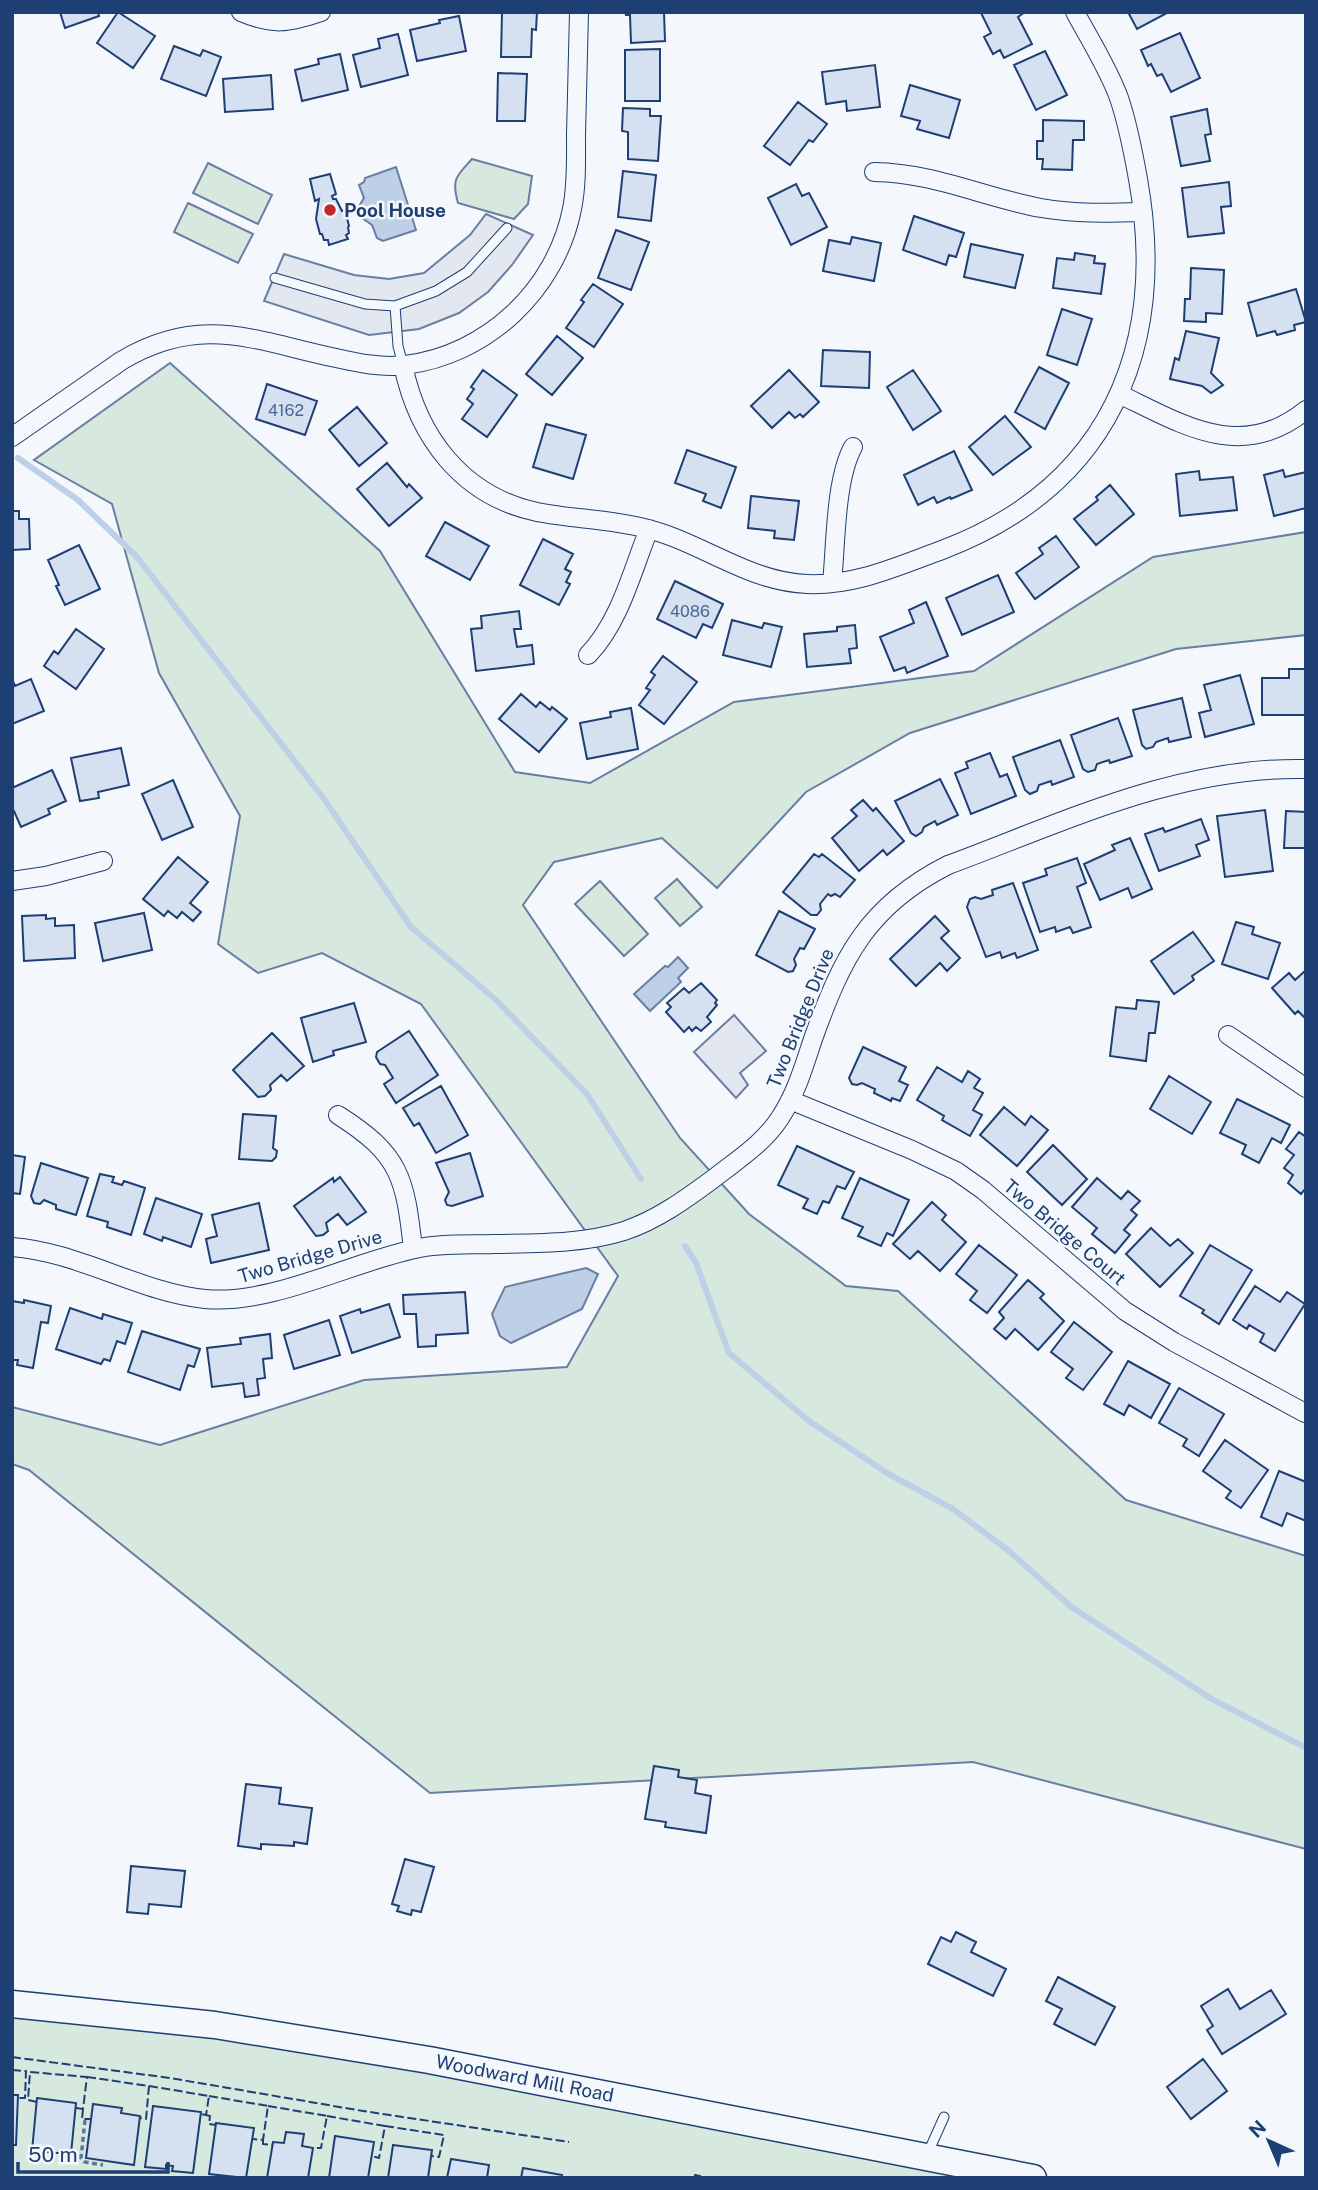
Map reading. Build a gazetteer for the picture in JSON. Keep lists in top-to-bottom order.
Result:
{
  "streets": {
    "street": ["Two Bridge Drive", "Two Bridge Court", "Woodward Mill Road"]
  },
  "crossings": [
    ["Two Bridge Drive", "Two Bridge Court"]
  ],
  "places": ["Pool House"],
  "house_numbers": ["4162", "4086"],
  "scale_bar": "50 m",
  "north": "top left"
}
